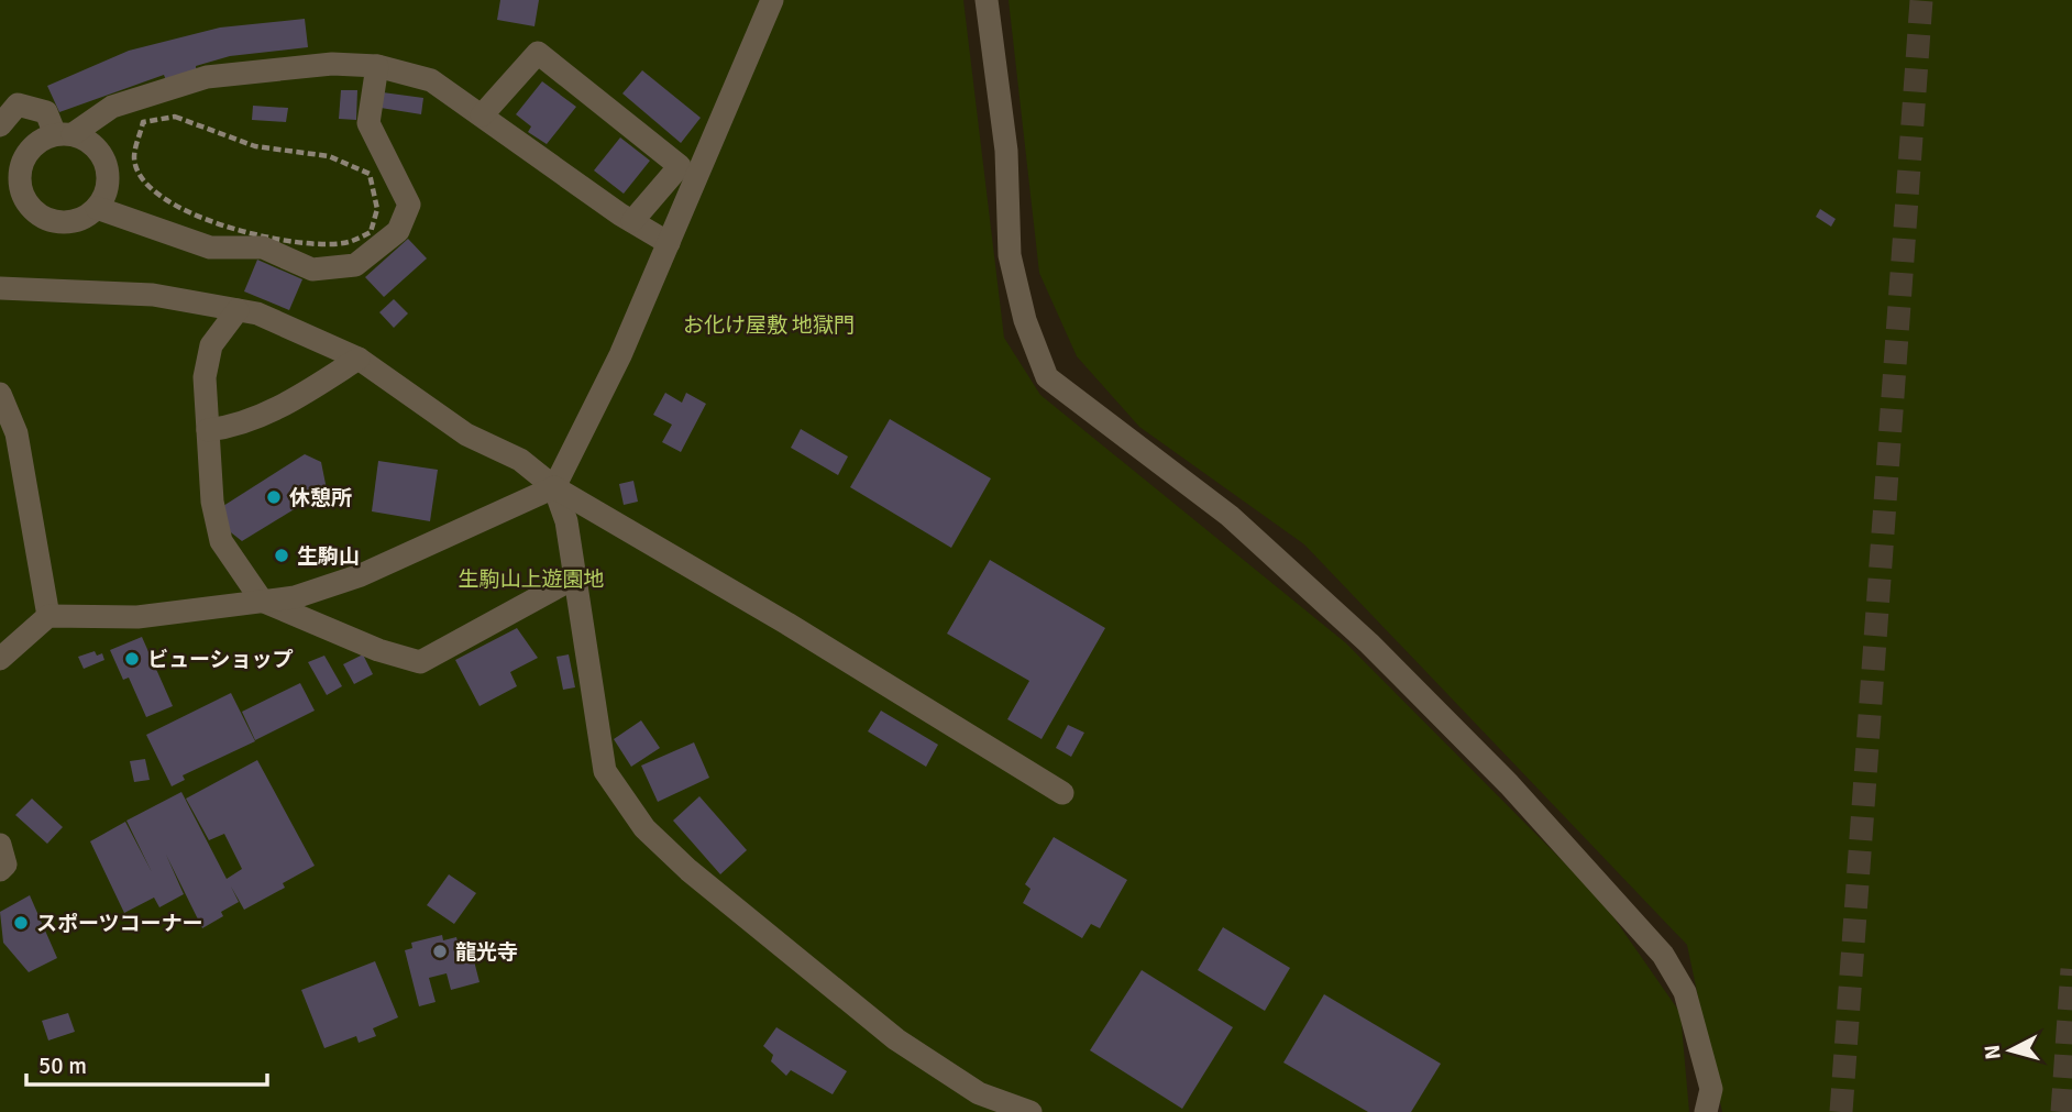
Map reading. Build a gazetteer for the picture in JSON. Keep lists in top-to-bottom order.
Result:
{
  "parks": ["お化け屋敷 地獄門", "生駒山上遊園地"],
  "places": [
    "休憩所",
    "生駒山",
    "ビューショップ",
    "スポーツコーナー",
    "龍光寺"
  ],
  "scale_bar": "50 m",
  "north": "left"
}
